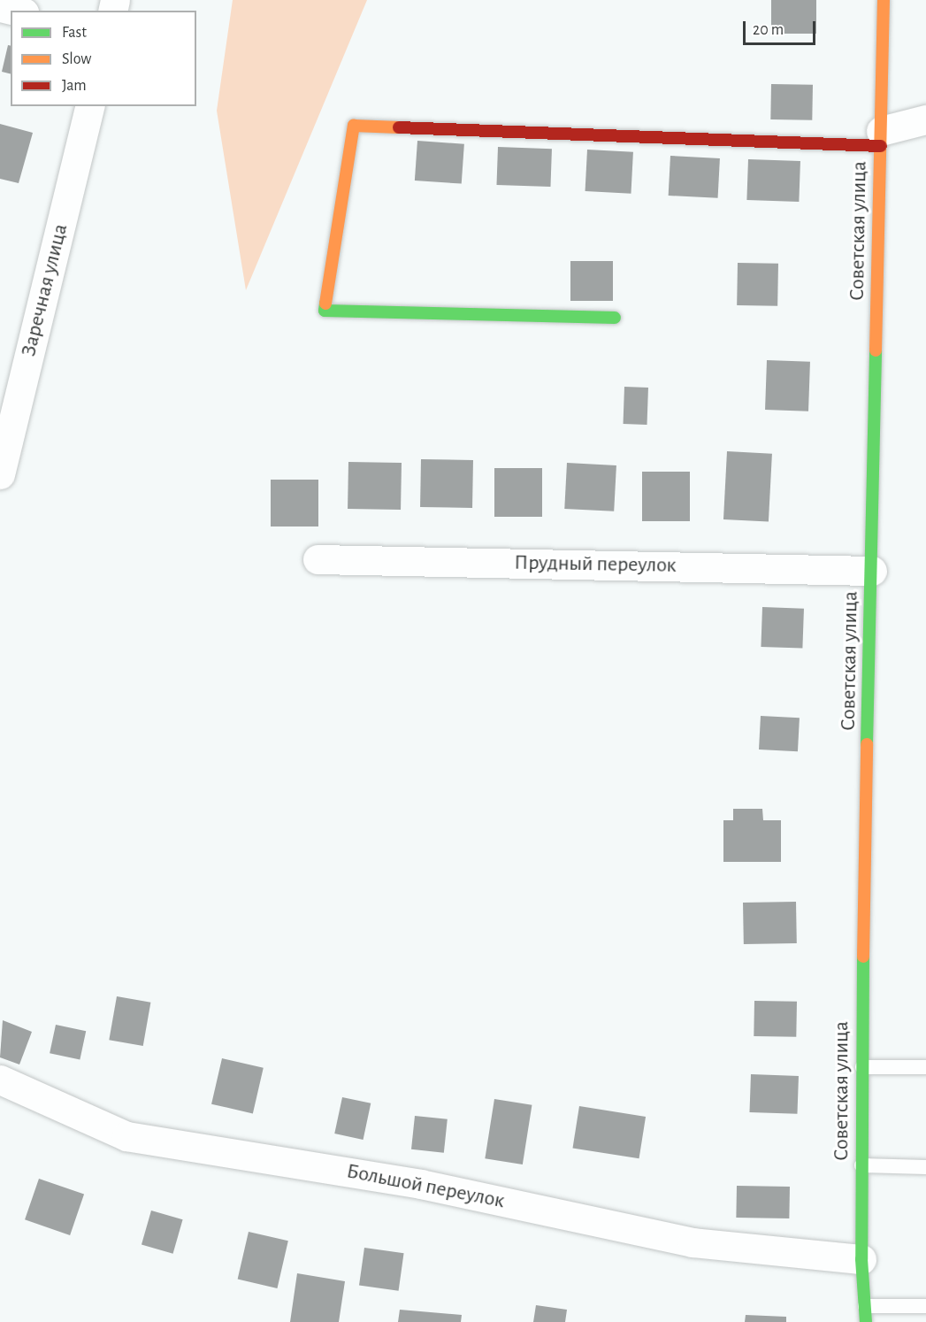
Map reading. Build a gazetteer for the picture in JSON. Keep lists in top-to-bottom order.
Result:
{
  "streets": {
    "street": [
      "Советская улица",
      "Заречная улица",
      "Прудный переулок",
      "Большой переулок"
    ]
  },
  "crossings": [
    ["Советская улица", "Прудный переулок"],
    ["Советская улица", "Большой переулок"]
  ],
  "legend": ["Fast", "Slow", "Jam"],
  "scale_bar": "20 m"
}
